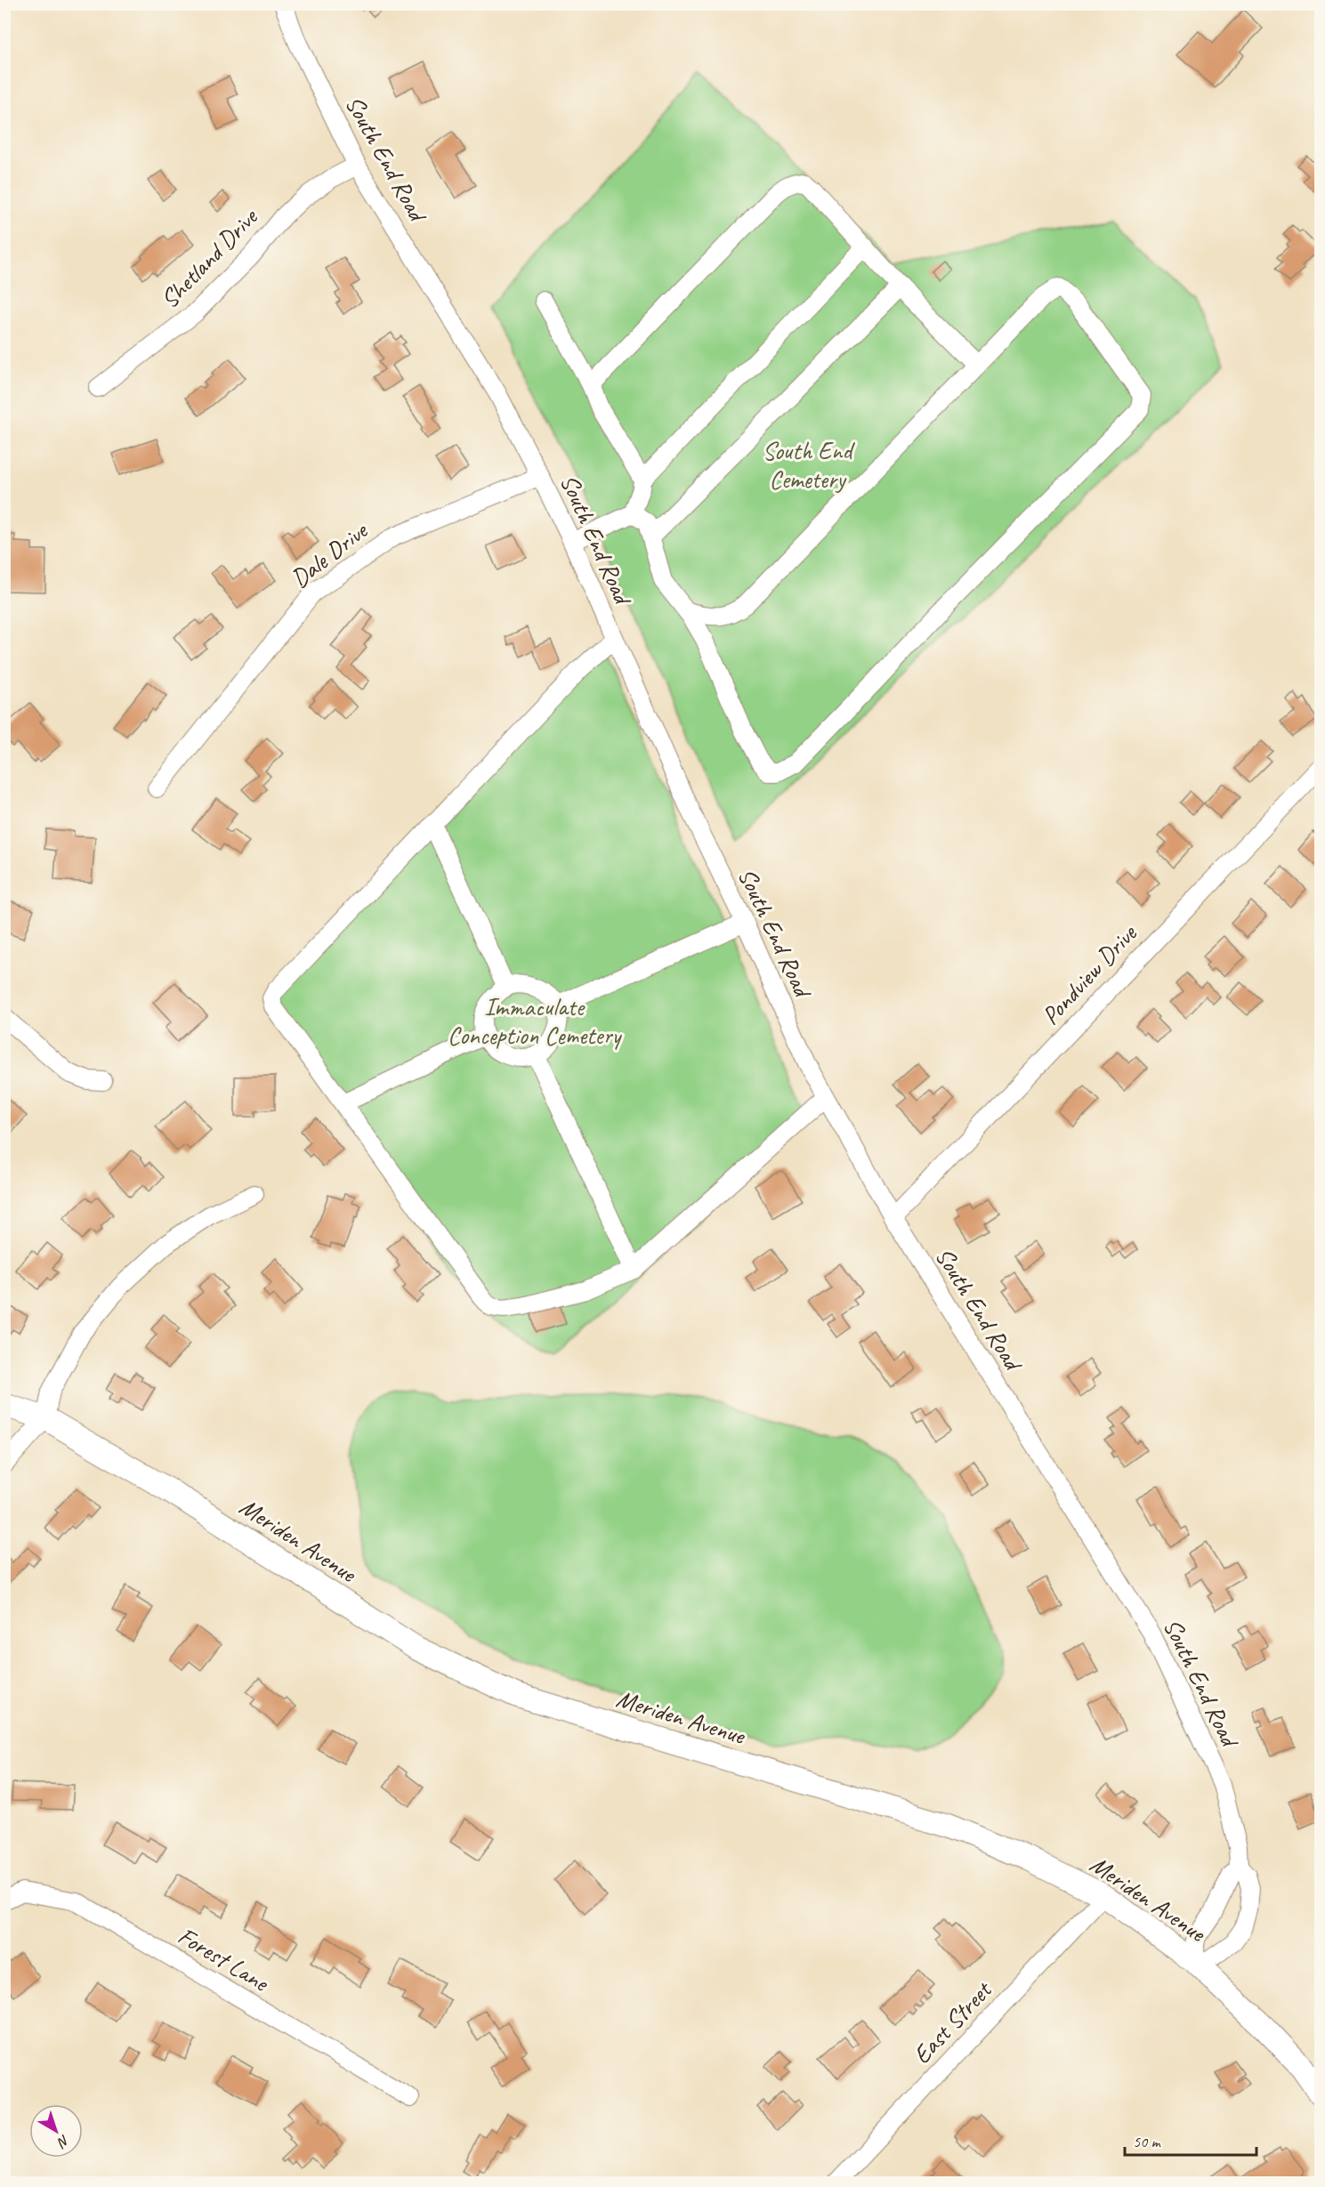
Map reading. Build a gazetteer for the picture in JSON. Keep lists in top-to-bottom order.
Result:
{
  "streets": {
    "main road": ["Meriden Avenue"],
    "street": [
      "South End Road",
      "Shetland Drive",
      "Dale Drive",
      "Pondview Drive",
      "Forest Lane",
      "East Street"
    ]
  },
  "crossings": [
    ["South End Road", "Shetland Drive"],
    ["South End Road", "Dale Drive"],
    ["South End Road", "Pondview Drive"],
    ["South End Road", "Meriden Avenue"],
    ["Meriden Avenue", "East Street"]
  ],
  "parks": ["South End Cemetery", "Immaculate Conception Cemetery"],
  "scale_bar": "50 m",
  "north": "bottom right"
}
